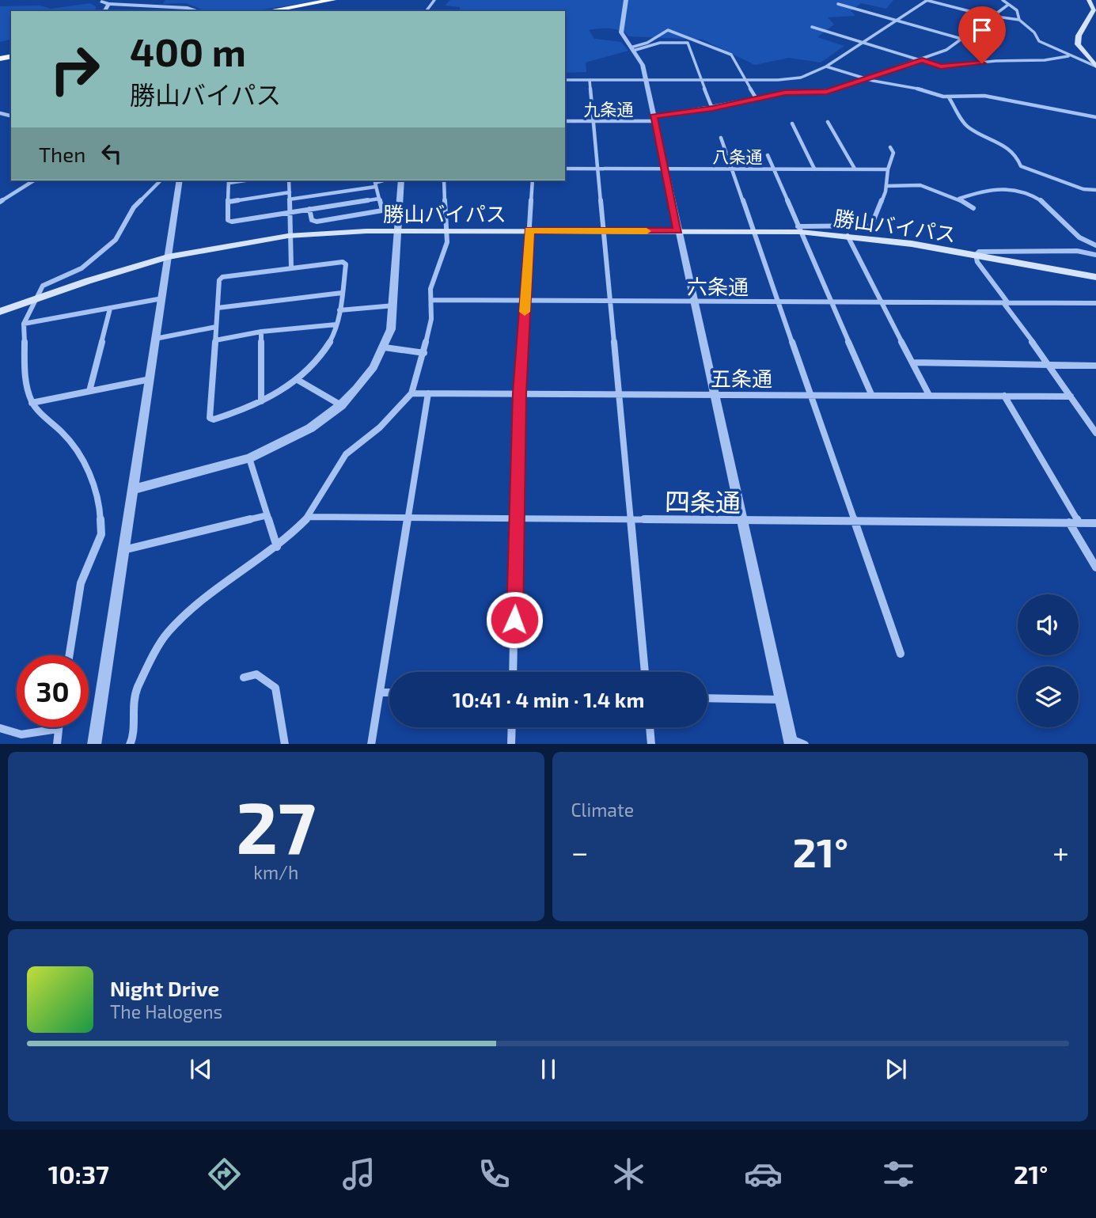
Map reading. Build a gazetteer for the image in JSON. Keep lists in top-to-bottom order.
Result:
{
  "streets": {
    "main road": ["勝山バイパス"],
    "street": [
      "九条通",
      "八条通",
      "六条通",
      "五条通",
      "四条通"
    ]
  },
  "page": {
    "turn": ["400 m", "勝山バイパス"],
    "then": "Then",
    "limit": "30",
    "trip": "10:41 · 4 min · 1.4 km",
    "tile": [
      ["27", "km/h"],
      "Climate"
    ],
    "heat": ["−", "21°", "+"],
    "song": ["Night Drive", "The Halogens"],
    "tabs": ["10:37", "21°"]
  }
}
